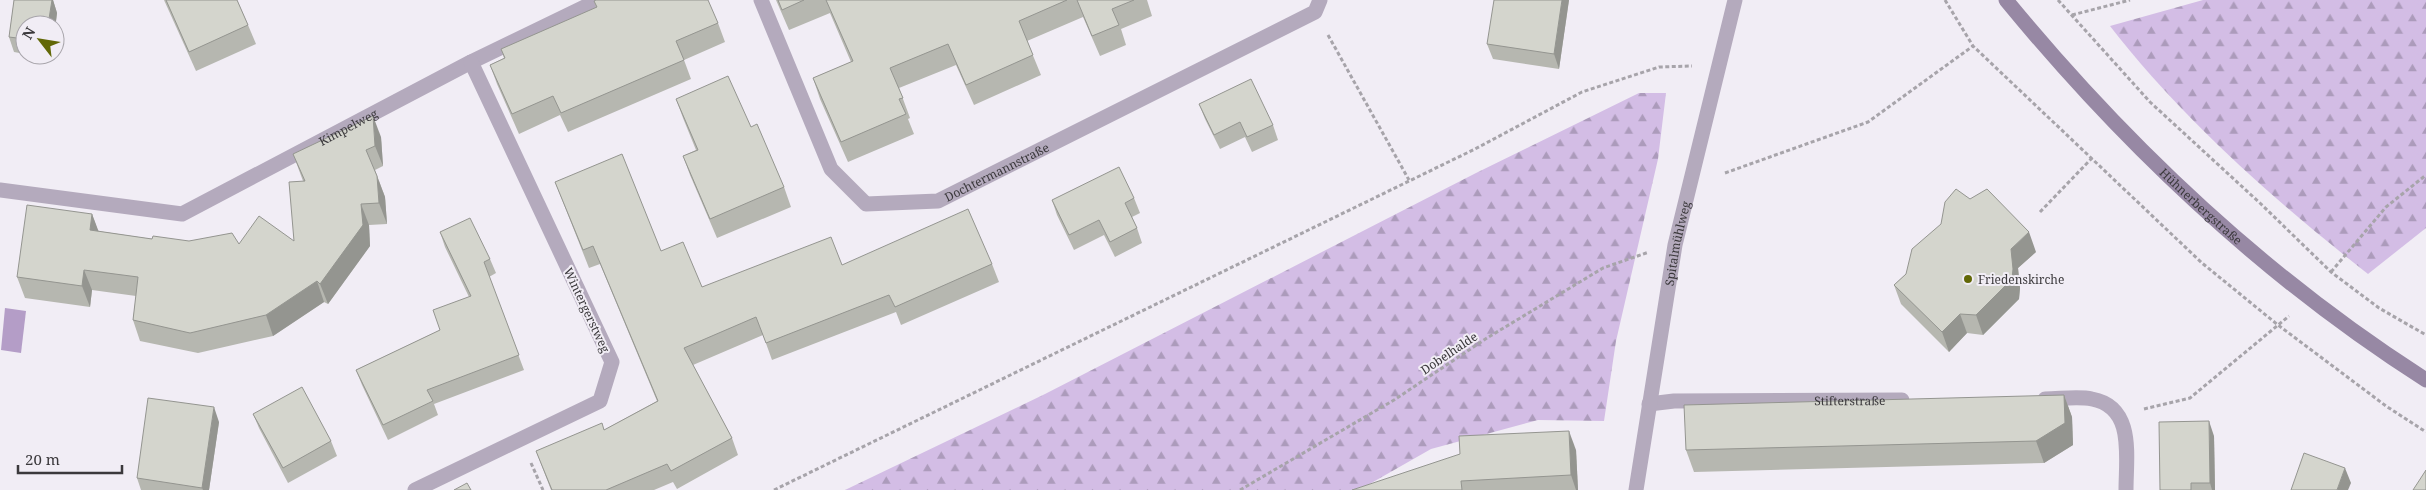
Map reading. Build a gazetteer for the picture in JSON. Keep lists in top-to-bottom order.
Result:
{
  "streets": {
    "street": [
      "Kimpelweg",
      "Dochtermannstraße",
      "Hühnerbergstraße",
      "Spitalmühlweg",
      "Wintergerstweg",
      "Stifterstraße"
    ],
    "path": ["Dobelhalde"]
  },
  "crossings": [
    ["Kimpelweg", "Wintergerstweg"],
    ["Spitalmühlweg", "Dobelhalde"],
    ["Spitalmühlweg", "Stifterstraße"]
  ],
  "places": ["Friedenskirche"],
  "scale_bar": "20 m",
  "north": "top left"
}
